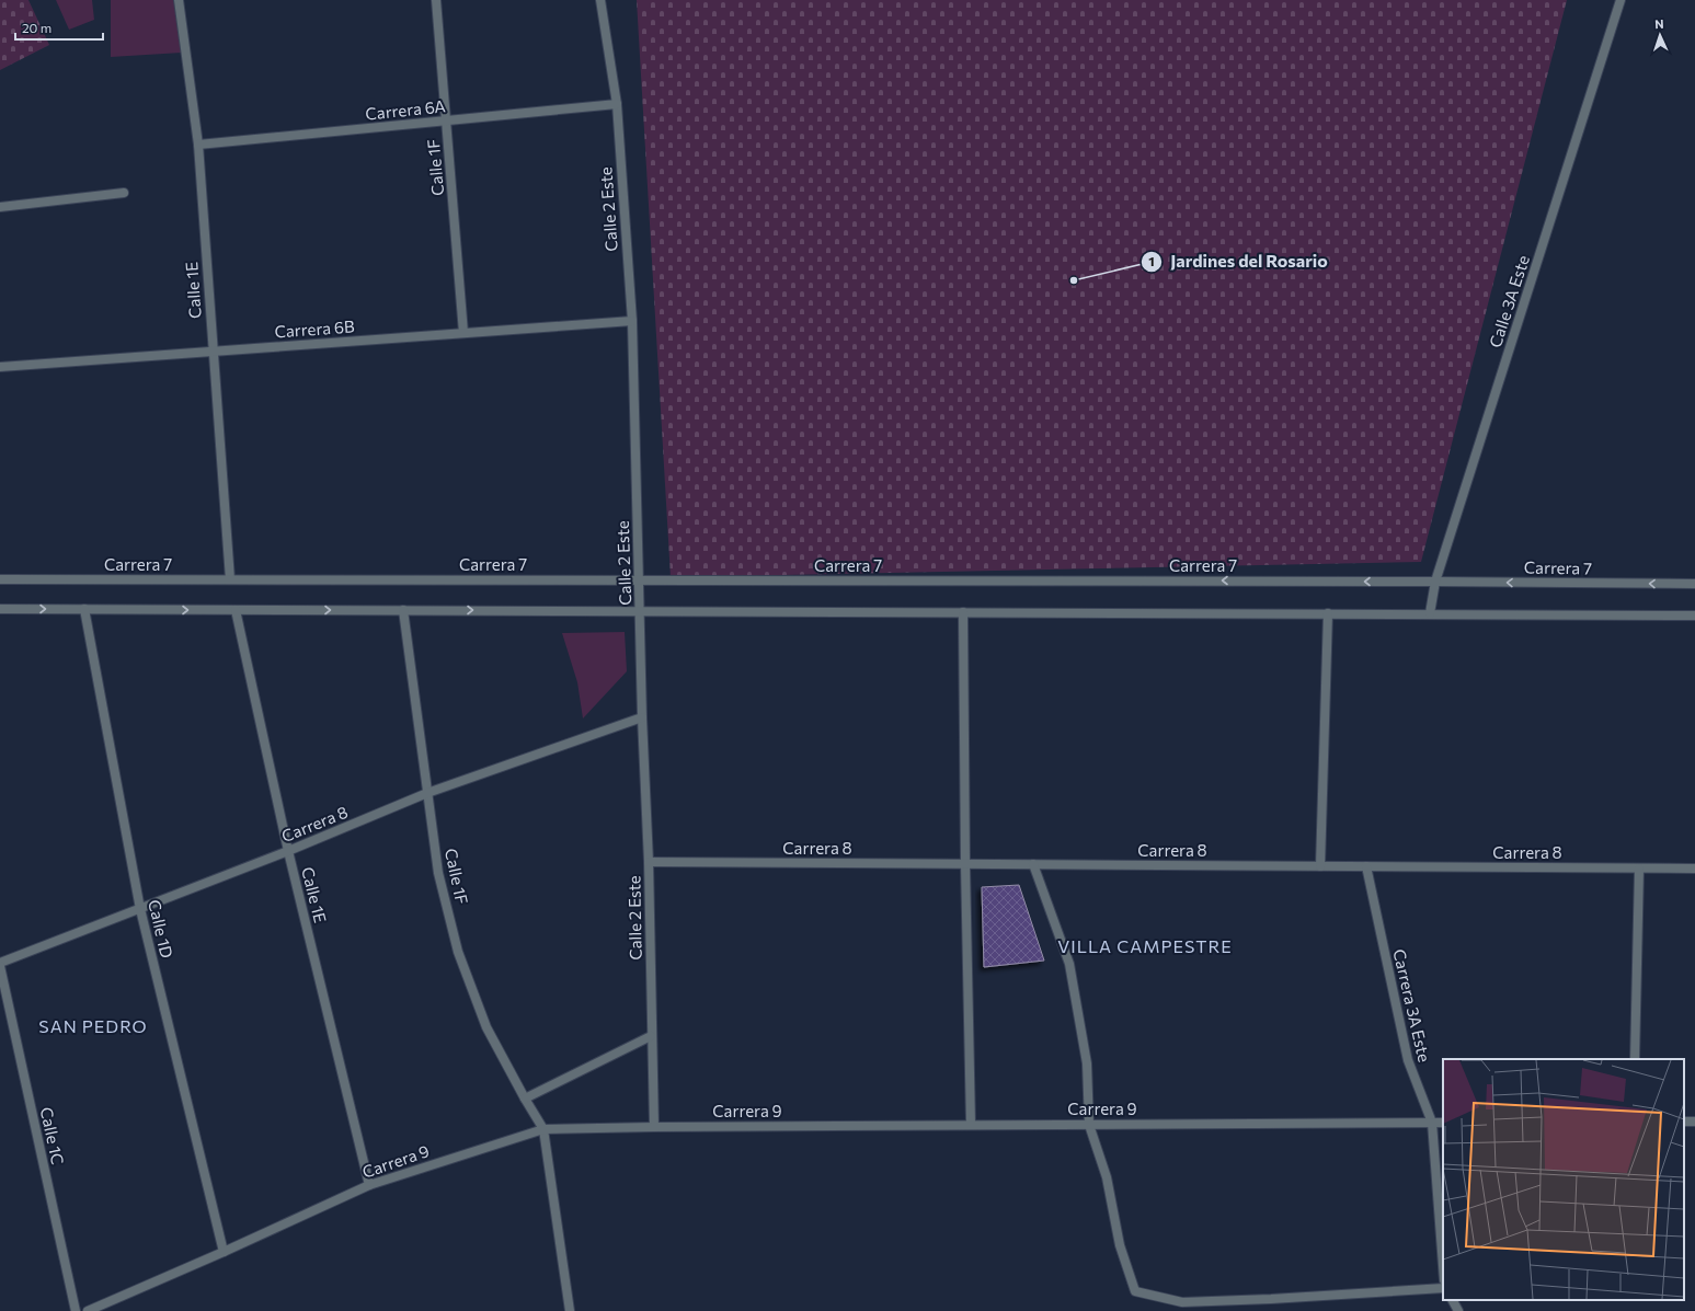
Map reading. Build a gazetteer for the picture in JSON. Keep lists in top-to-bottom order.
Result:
{
  "streets": {
    "street": [
      "Carrera 6A",
      "Calle 1F",
      "Calle 2 Este",
      "Calle 1E",
      "Calle 3A Este",
      "Carrera 6B",
      "Carrera 7",
      "Carrera 8",
      "Calle 1D",
      "Carrera 3A Este",
      "Carrera 9",
      "Calle 1C"
    ]
  },
  "crossings": [
    ["Carrera 6A", "Calle 1F"],
    ["Carrera 6A", "Calle 2 Este"],
    ["Carrera 6A", "Calle 1E"],
    ["Calle 1F", "Carrera 6B"],
    ["Calle 1F", "Carrera 8"],
    ["Calle 1F", "Carrera 9"],
    ["Calle 2 Este", "Carrera 6B"],
    ["Calle 2 Este", "Carrera 7"],
    ["Calle 2 Este", "Carrera 8"],
    ["Calle 2 Este", "Carrera 9"],
    ["Calle 1E", "Carrera 6B"],
    ["Calle 1E", "Carrera 7"],
    ["Calle 1E", "Carrera 8"],
    ["Calle 1E", "Carrera 9"],
    ["Calle 3A Este", "Carrera 7"],
    ["Carrera 8", "Calle 1D"],
    ["Carrera 8", "Carrera 3A Este"],
    ["Calle 1D", "Carrera 9"],
    ["Carrera 3A Este", "Carrera 9"]
  ],
  "districts": ["VILLA CAMPESTRE", "SAN PEDRO"],
  "places": ["Jardines del Rosario"],
  "scale_bar": "20 m",
  "north": "top"
}
